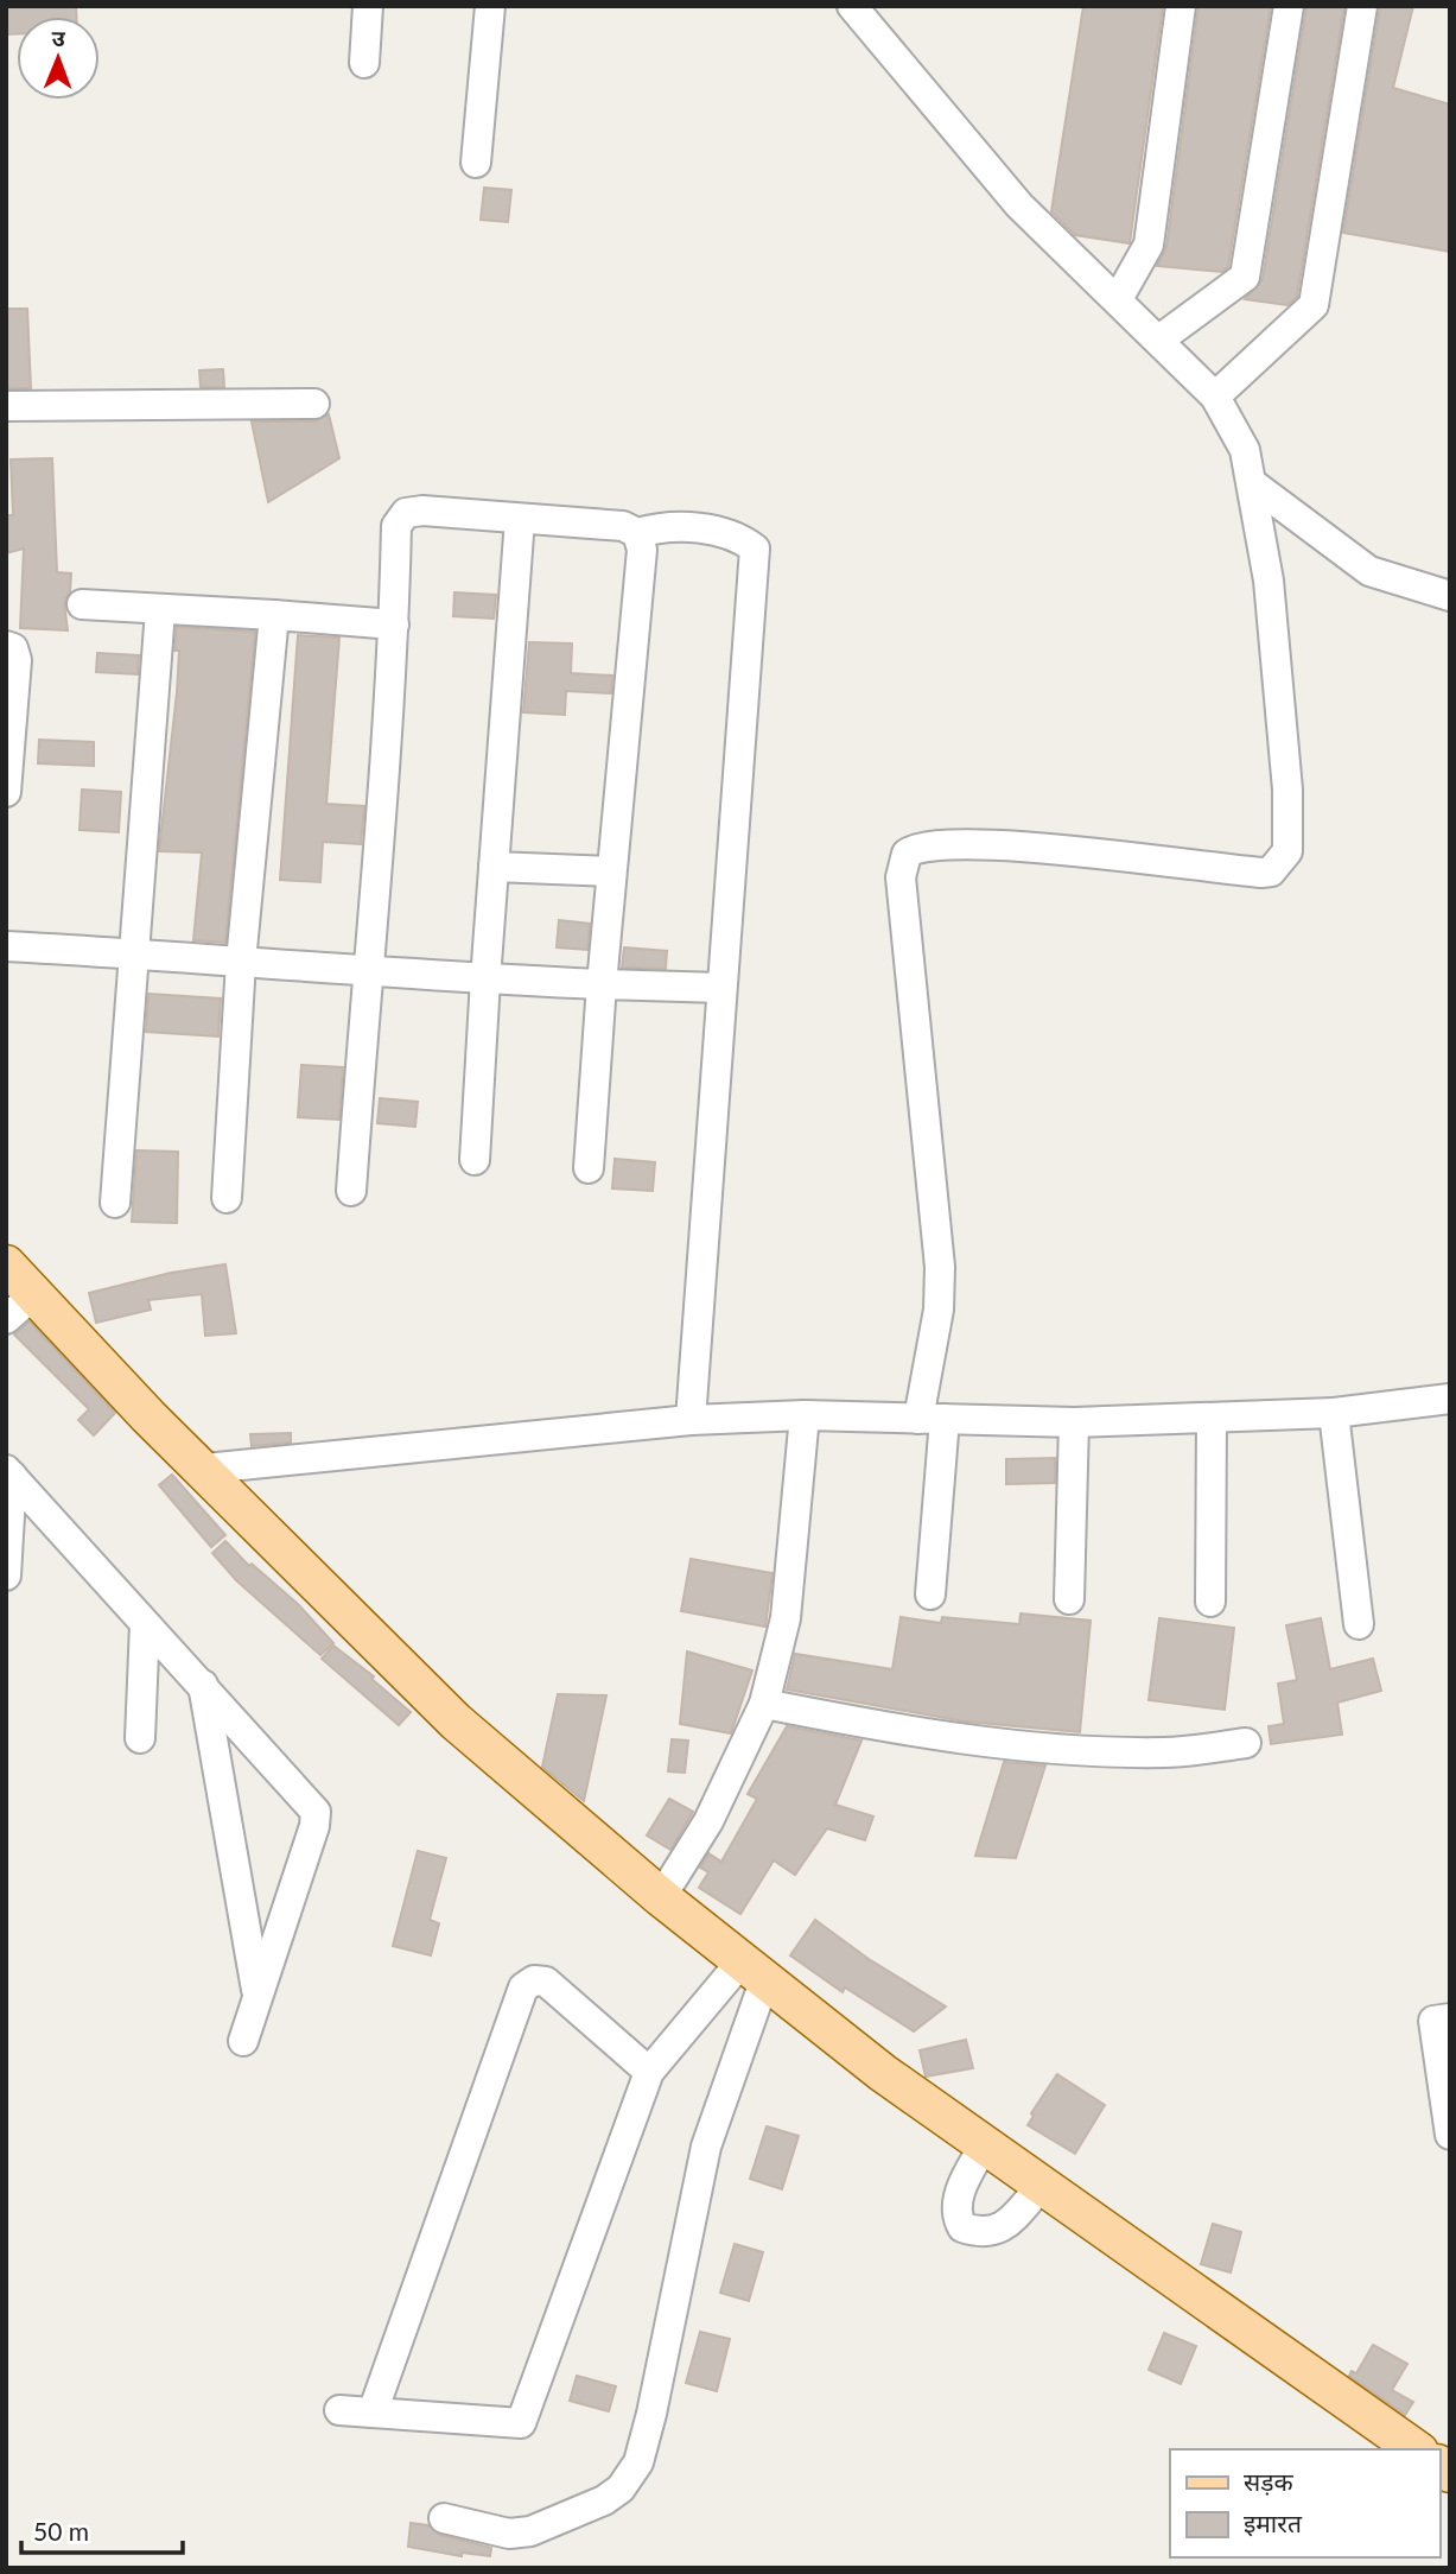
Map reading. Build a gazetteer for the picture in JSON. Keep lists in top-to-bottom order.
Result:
{
  "legend": ["सड़क", "इमारत"],
  "scale_bar": "50 m",
  "north": "top"
}
